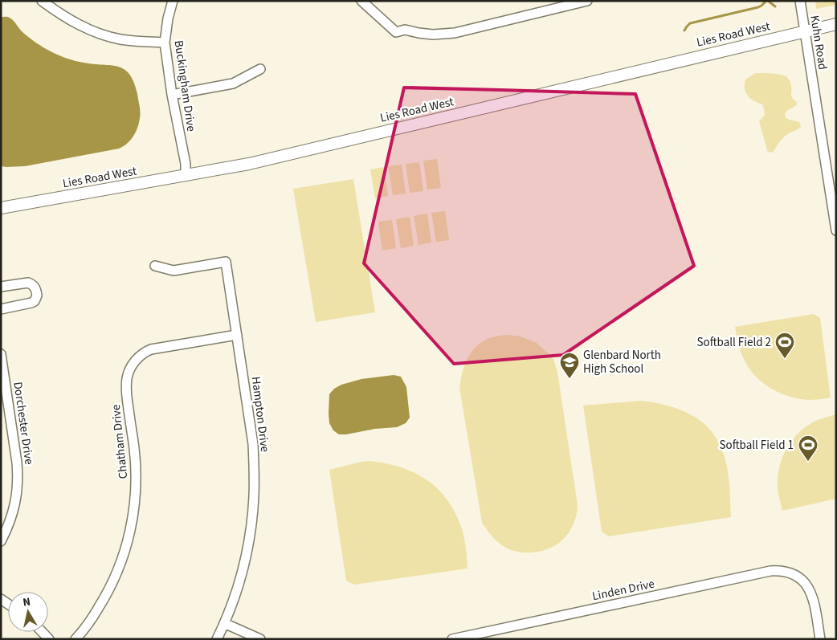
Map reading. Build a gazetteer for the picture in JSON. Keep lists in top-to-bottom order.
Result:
{
  "streets": {
    "street": [
      "Lies Road West",
      "Kuhn Road",
      "Buckingham Drive",
      "Hampton Drive",
      "Dorchester Drive",
      "Chatham Drive",
      "Linden Drive"
    ]
  },
  "crossings": [
    ["Lies Road West", "Kuhn Road"],
    ["Lies Road West", "Buckingham Drive"],
    ["Hampton Drive", "Chatham Drive"]
  ],
  "places": {
    "sports": ["Softball Field 2", "Softball Field 1"],
    "school or university": ["Glenbard North High School"]
  },
  "north": "top"
}
